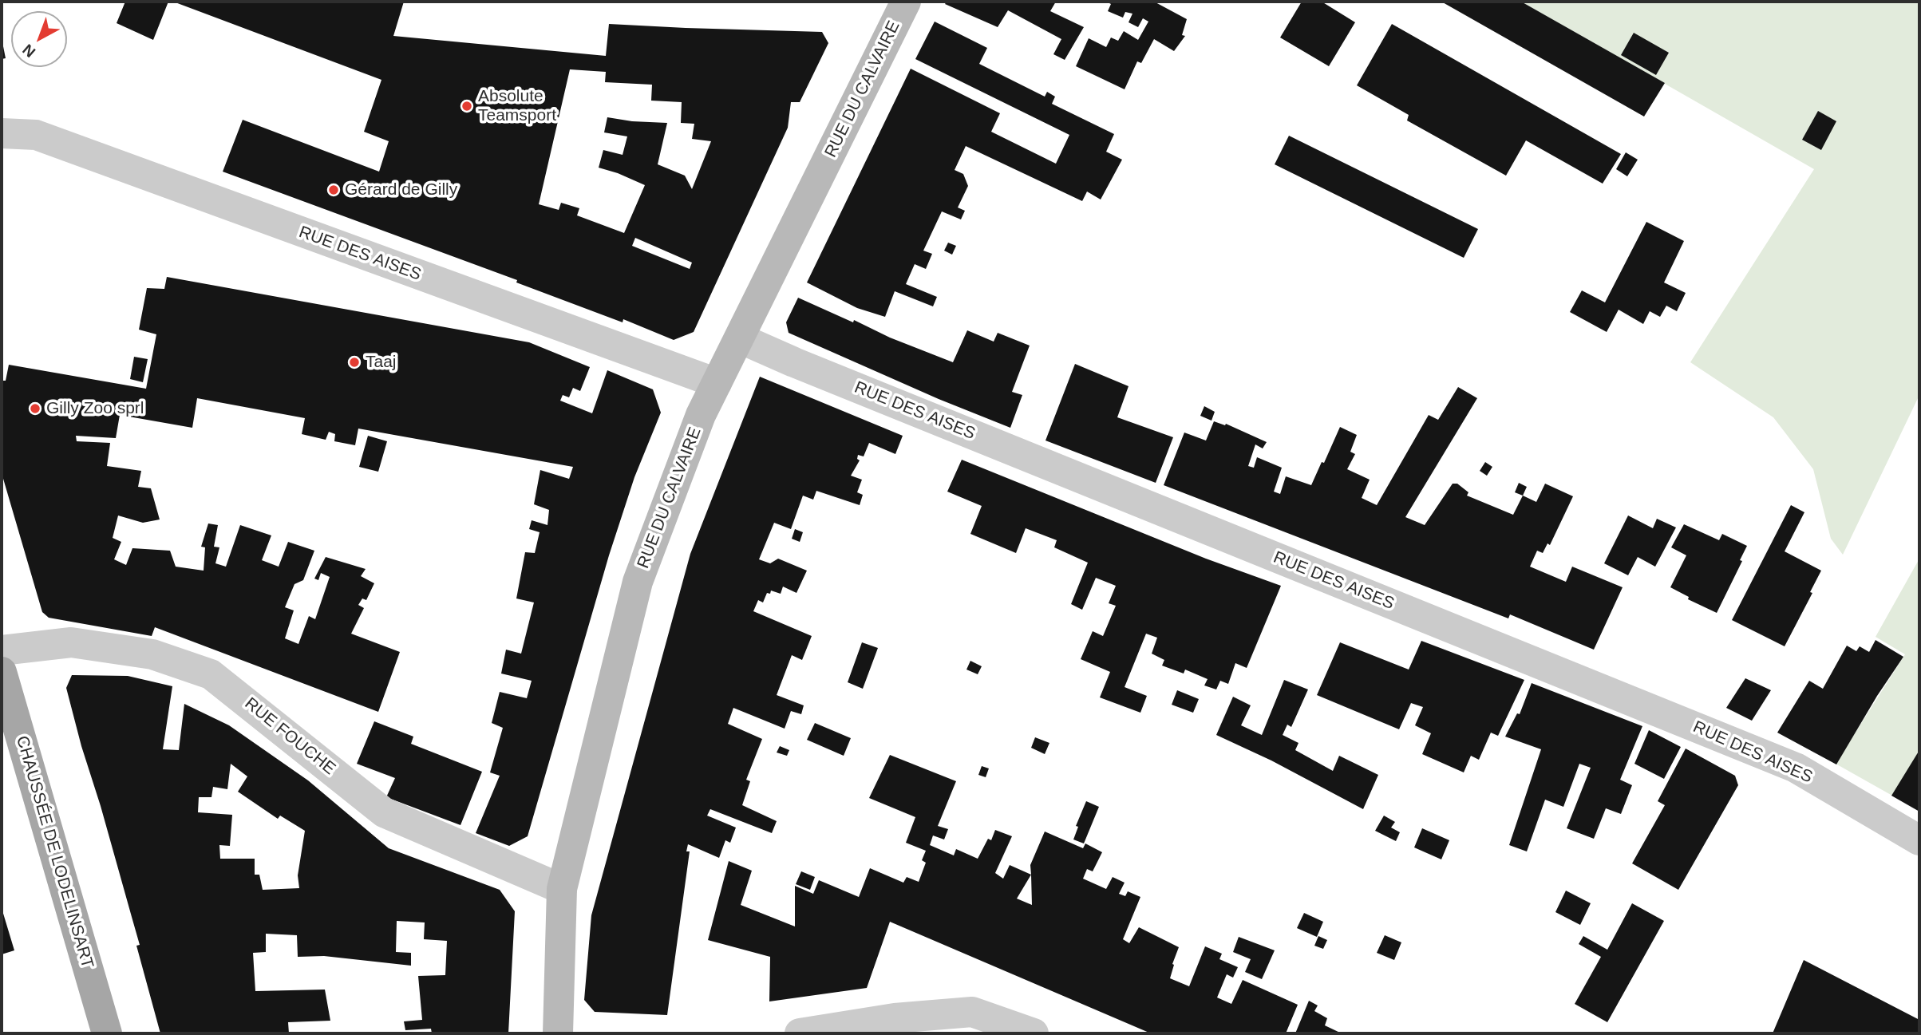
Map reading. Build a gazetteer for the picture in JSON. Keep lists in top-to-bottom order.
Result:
{
  "streets": {
    "main road": ["RUE DU CALVAIRE", "CHAUSSÉE DE LODELINSART"],
    "street": ["RUE DES AISES", "RUE FOUCHE"]
  },
  "crossings": [
    ["RUE DU CALVAIRE", "RUE DES AISES"],
    ["RUE DU CALVAIRE", "RUE FOUCHE"]
  ],
  "places": [
    "Absolute Teamsport",
    "Gérard de Gilly",
    "Taaj",
    "Gilly Zoo sprl"
  ],
  "north": "bottom left"
}
